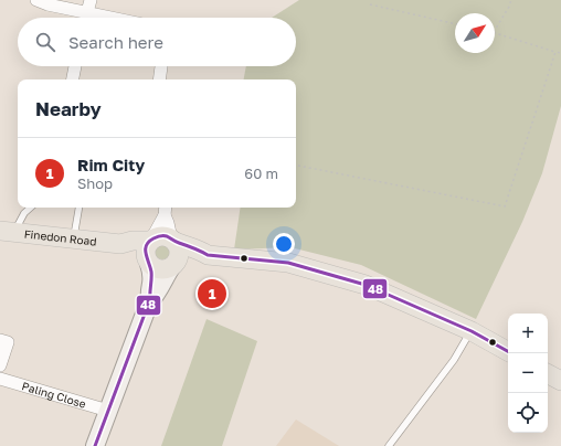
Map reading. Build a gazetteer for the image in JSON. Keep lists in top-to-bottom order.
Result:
{
  "streets": {
    "main road": ["Finedon Road"],
    "street": ["Paling Close"]
  },
  "lines": ["transit line 48"],
  "north": "top right",
  "page": {
    "search": "Search here",
    "heading": "Nearby",
    "list": [
      {
        "mark": "1",
        "name": "Rim City",
        "note": "Shop",
        "value": "60 m"
      }
    ],
    "pins": "1",
    "map_buttons": ["+", "−"]
  }
}
